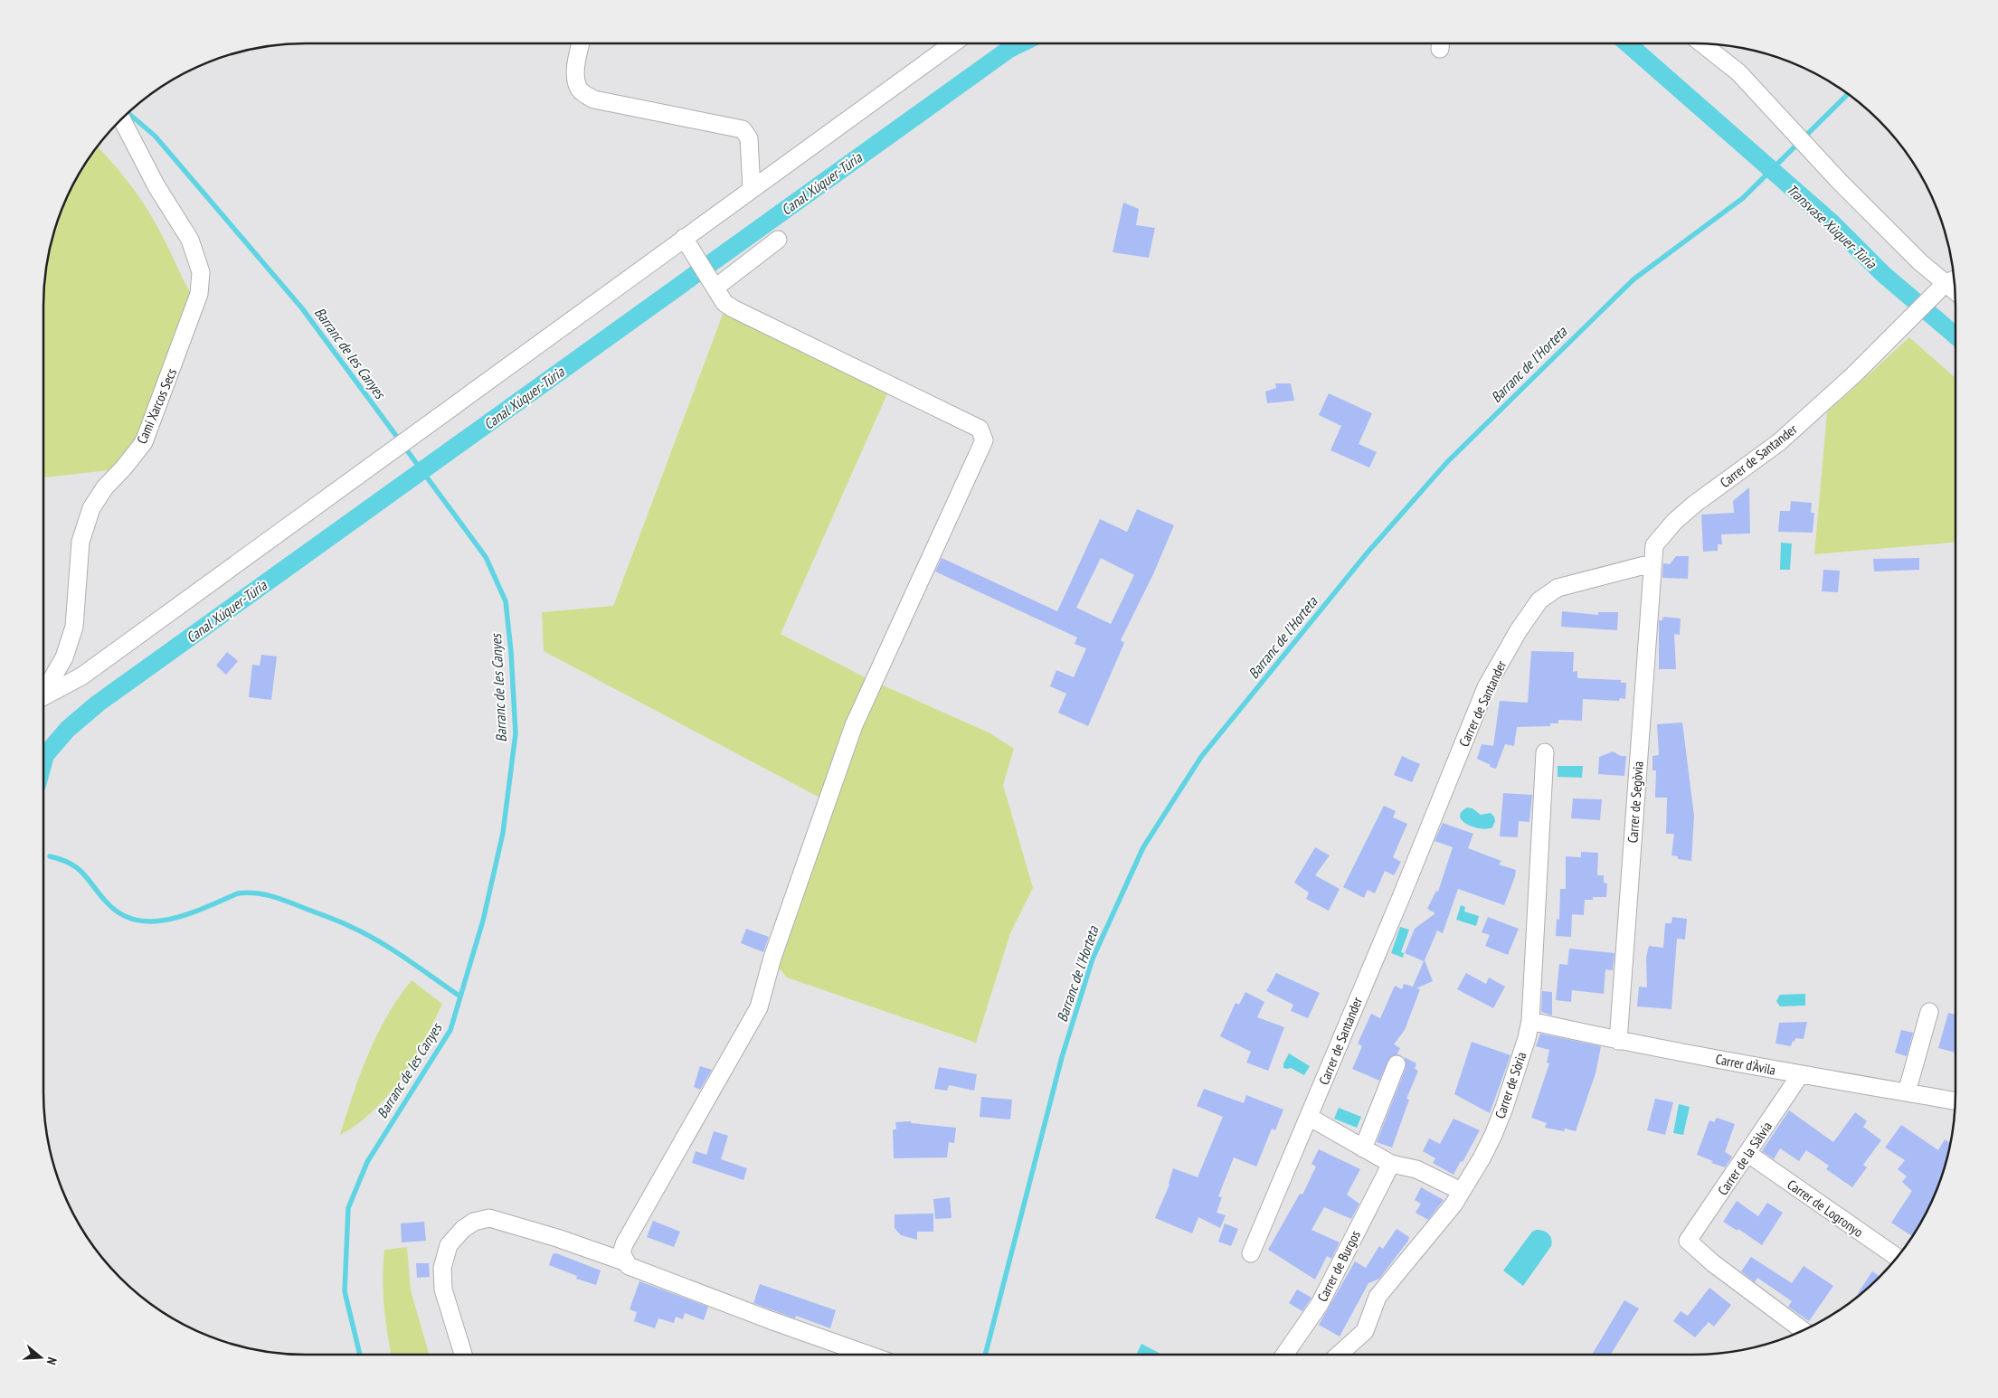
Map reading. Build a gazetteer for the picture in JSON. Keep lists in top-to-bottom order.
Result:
{
  "streets": {
    "street": [
      "Camí Xarcos Secs",
      "Carrer de Santander",
      "Carrer de Segòvia",
      "Carrer d'Àvila",
      "Carrer de Sòria",
      "Carrer de la Sàlvia",
      "Carrer de Logronyo",
      "Carrer de Burgos"
    ]
  },
  "crossings": [
    ["Carrer de Santander", "Carrer de Segòvia"],
    ["Carrer de Segòvia", "Carrer d'Àvila"],
    ["Carrer d'Àvila", "Carrer de Sòria"],
    ["Carrer d'Àvila", "Carrer de la Sàlvia"],
    ["Carrer de la Sàlvia", "Carrer de Logronyo"]
  ],
  "water": [
    "Canal Xúquer-Túria",
    "Transvase Xùquer-Tùria",
    "Barranc de les Canyes",
    "Barranc de l'Horteta"
  ],
  "north": "right"
}
